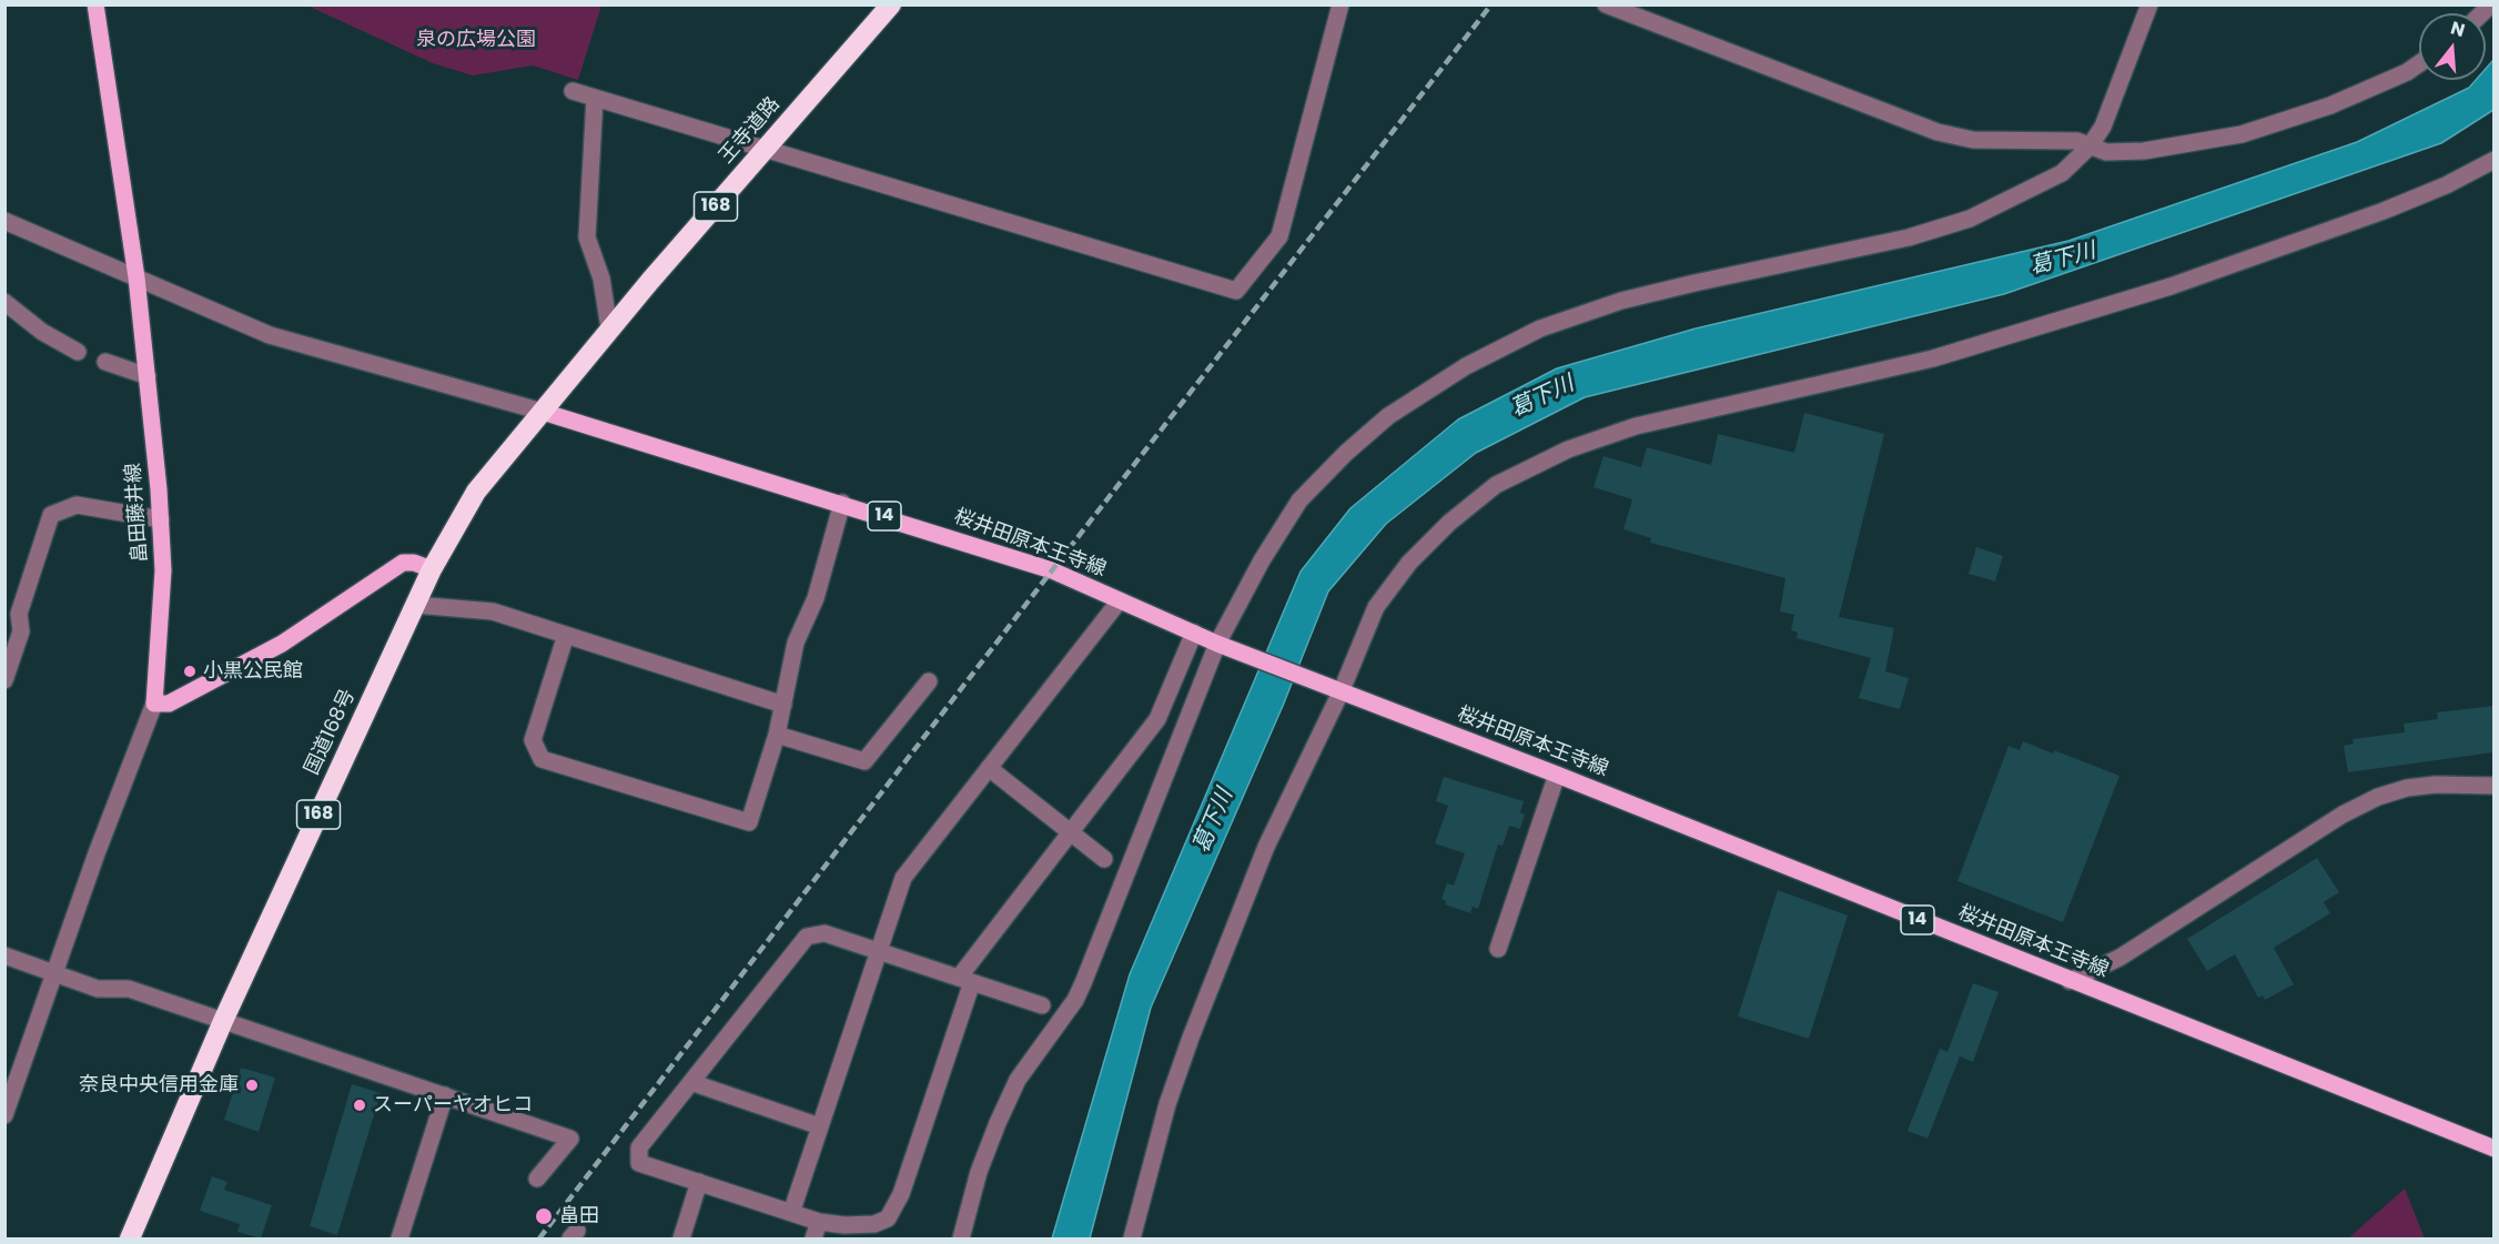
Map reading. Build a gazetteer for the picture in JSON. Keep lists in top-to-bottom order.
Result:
{
  "streets": {
    "highway": ["王寺道路", "168", "国道168号"],
    "main road": ["畠田藤井線", "14", "桜井田原本王寺線"]
  },
  "crossings": [
    ["王寺道路", "桜井田原本王寺線"],
    ["王寺道路", "国道168号"],
    ["桜井田原本王寺線", "国道168号"]
  ],
  "water": ["葛下川"],
  "parks": ["泉の広場公園"],
  "places": [
    "小黒公民館",
    "奈良中央信用金庫",
    "スーパーヤオヒコ",
    "畠田"
  ],
  "north": "top"
}
